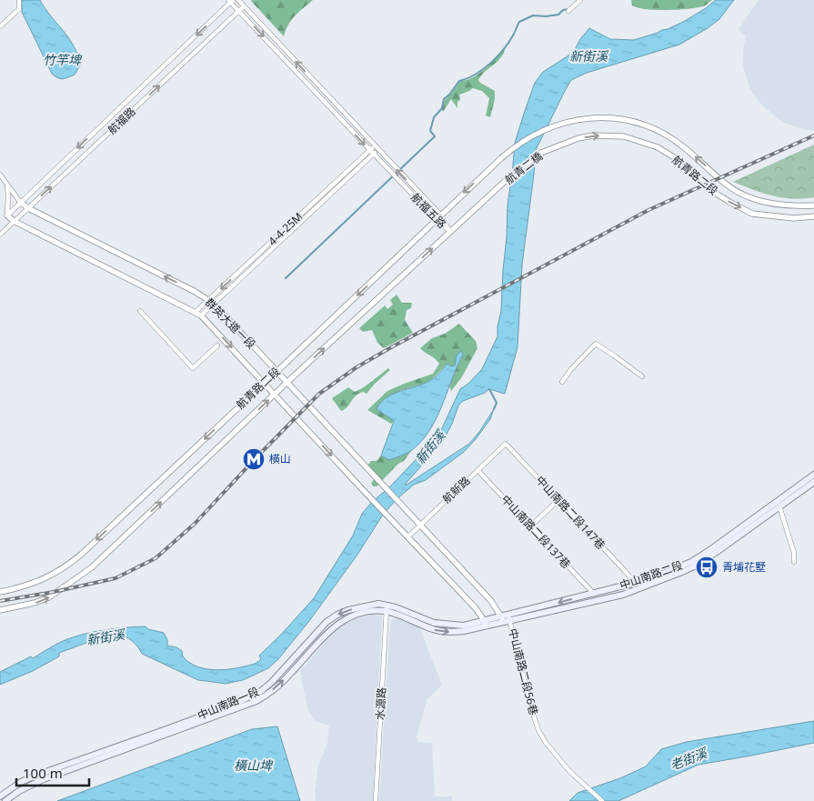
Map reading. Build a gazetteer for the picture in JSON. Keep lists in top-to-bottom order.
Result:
{
  "streets": {
    "main road": ["中山南路二段", "中山南路一段"],
    "street": [
      "航福路",
      "航青二橋",
      "航青路二段",
      "航福五路",
      "4-4-25M",
      "群英大道一段",
      "航新路",
      "中山南路二段147巷",
      "中山南路二段137巷",
      "中山南路二段56巷",
      "水源路"
    ]
  },
  "crossings": [
    ["航福路", "航福五路"],
    ["航福路", "群英大道一段"],
    ["航青二橋", "航青路二段"],
    ["航青路二段", "航福五路"],
    ["航青路二段", "群英大道一段"],
    ["航福五路", "4-4-25M"],
    ["4-4-25M", "群英大道一段"],
    ["群英大道一段", "航新路"],
    ["航新路", "中山南路二段147巷"],
    ["航新路", "中山南路二段137巷"],
    ["中山南路二段147巷", "中山南路二段"],
    ["中山南路二段137巷", "中山南路二段"],
    ["中山南路二段", "中山南路二段56巷"],
    ["中山南路二段", "中山南路一段"],
    ["中山南路一段", "水源路"]
  ],
  "water": [
    "新街溪",
    "竹竿埤",
    "老街溪",
    "橫山埤"
  ],
  "places": {
    "metro station": ["橫山"],
    "bus stop": ["青埔花墅"]
  },
  "scale_bar": "100 m"
}
